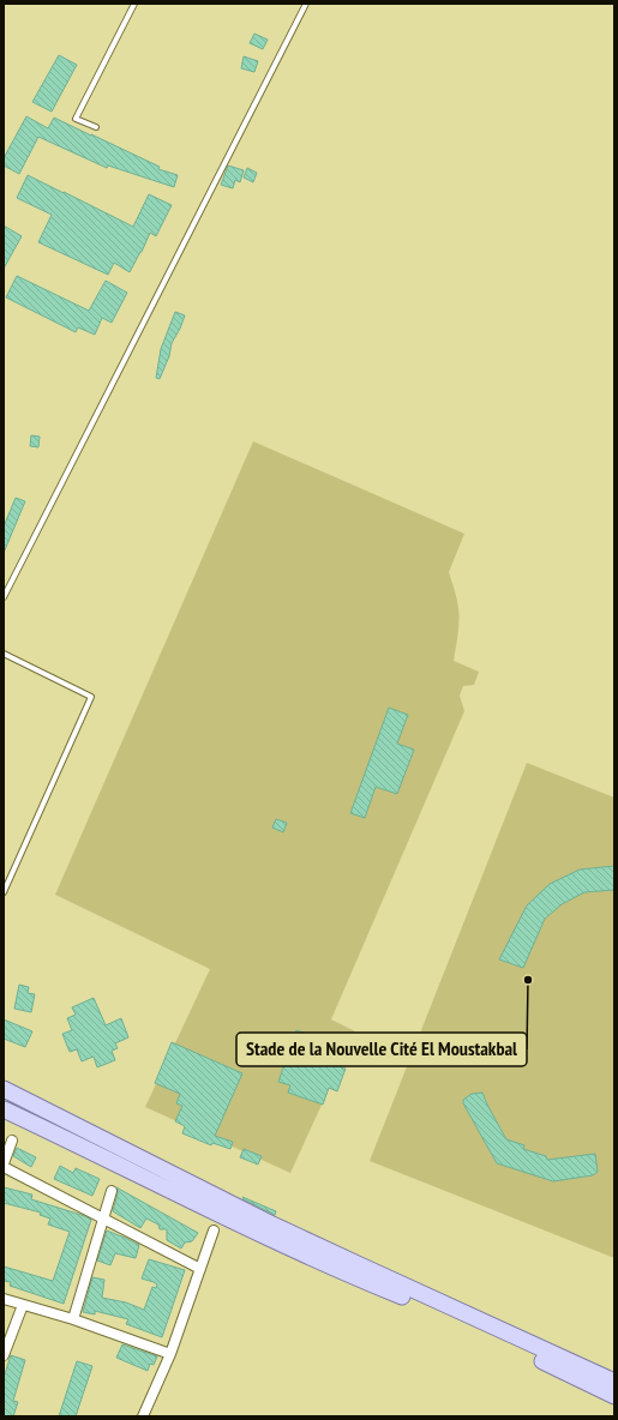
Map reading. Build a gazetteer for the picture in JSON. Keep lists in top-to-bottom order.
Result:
{
  "places": ["Stade de la Nouvelle Cité El Moustakbal"]
}
